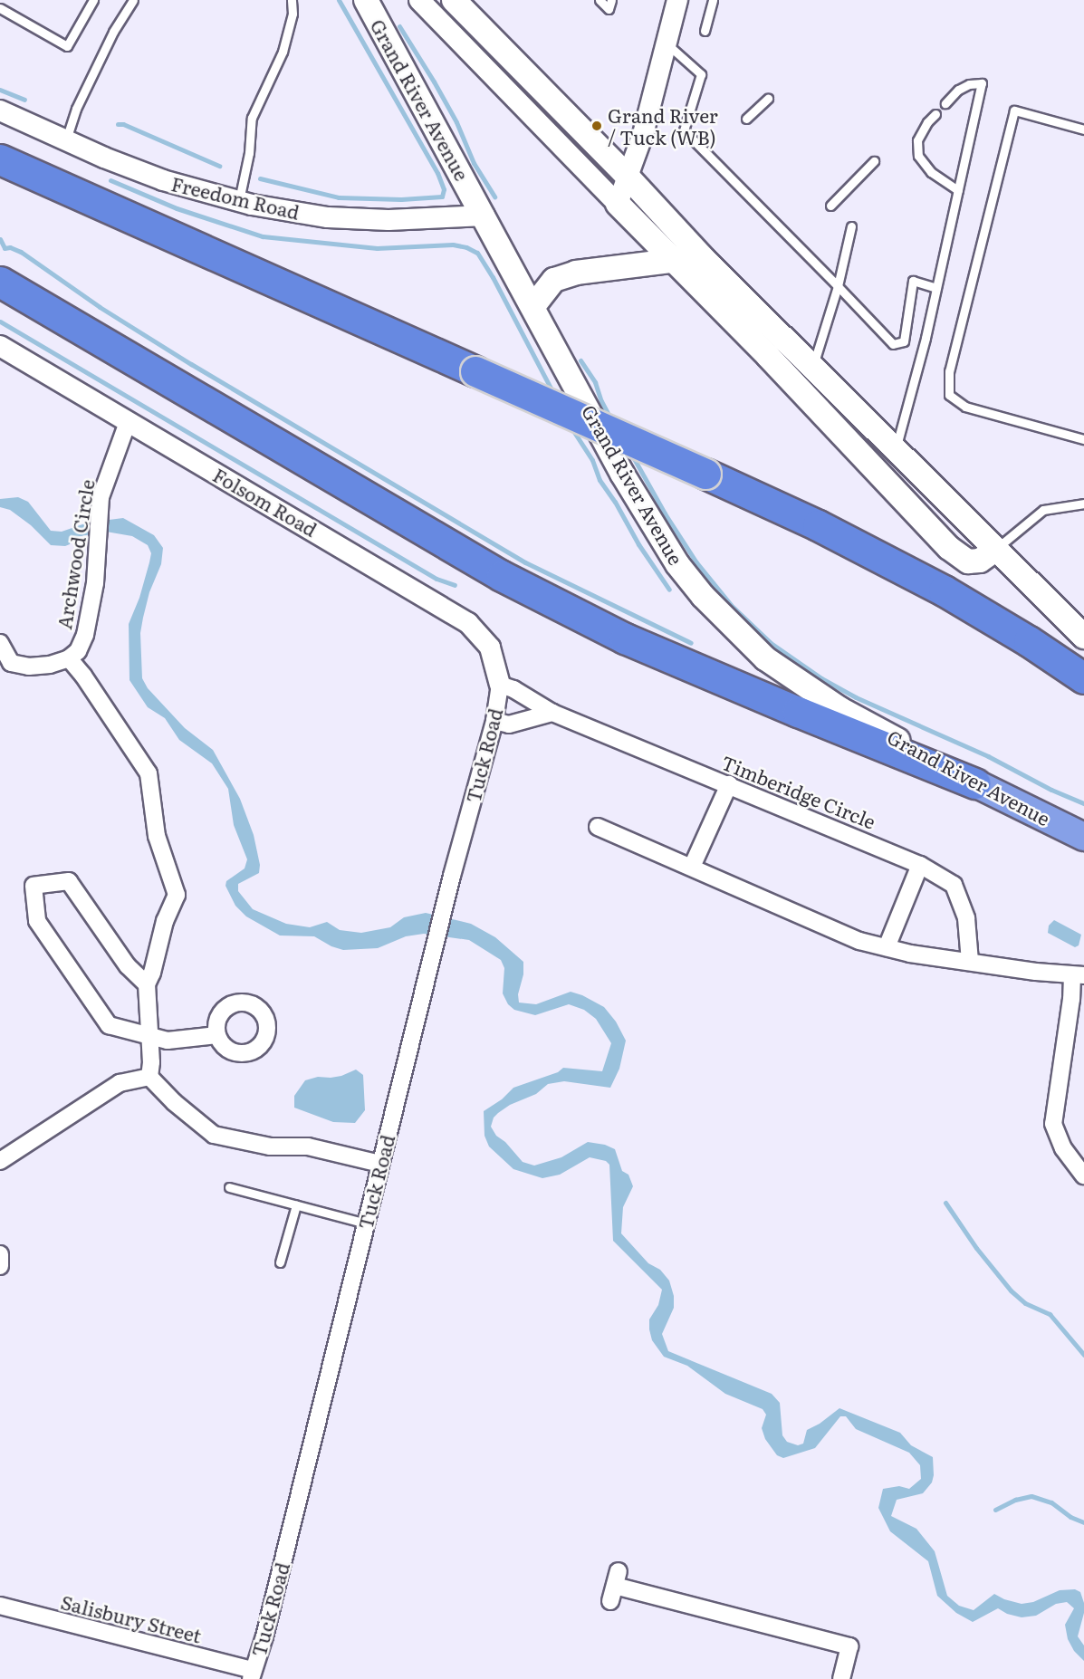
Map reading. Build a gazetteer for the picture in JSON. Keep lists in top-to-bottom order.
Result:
{
  "streets": {
    "highway": ["Grand River Avenue"],
    "street": [
      "Freedom Road",
      "Folsom Road",
      "Archwood Circle",
      "Tuck Road",
      "Timberidge Circle",
      "Salisbury Street"
    ]
  },
  "crossings": [
    ["Grand River Avenue", "Freedom Road"],
    ["Folsom Road", "Archwood Circle"],
    ["Folsom Road", "Tuck Road"],
    ["Folsom Road", "Timberidge Circle"],
    ["Tuck Road", "Timberidge Circle"],
    ["Tuck Road", "Salisbury Street"]
  ],
  "places": ["Grand River / Tuck (WB)"]
}
